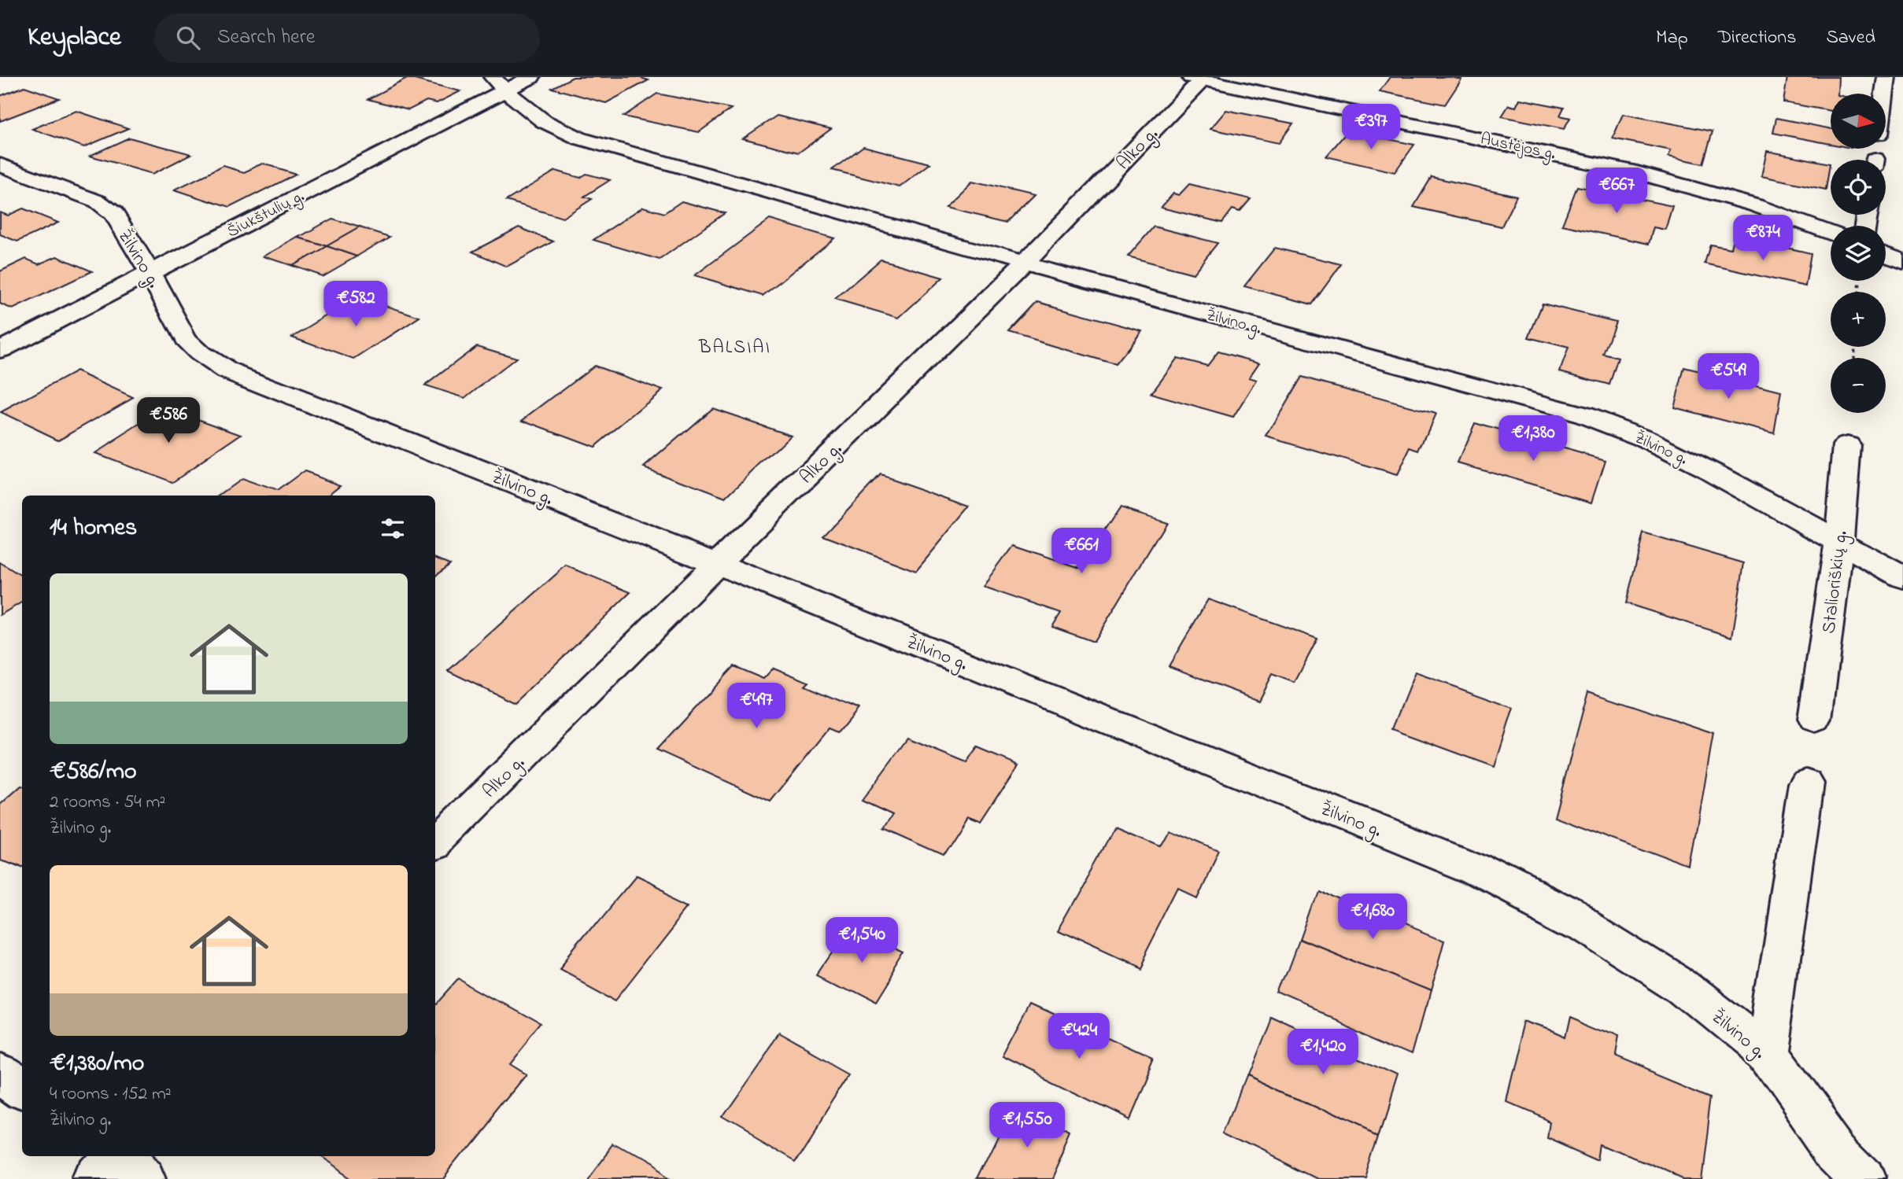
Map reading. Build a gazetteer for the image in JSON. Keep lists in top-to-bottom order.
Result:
{
  "streets": {
    "street": [
      "Austėjos g.",
      "Alko g.",
      "Šiukštulių g.",
      "Žilvino g.",
      "Stalioriškių g."
    ]
  },
  "crossings": [
    ["Austėjos g.", "Alko g."],
    ["Alko g.", "Žilvino g."],
    ["Šiukštulių g.", "Žilvino g."],
    ["Žilvino g.", "Stalioriškių g."]
  ],
  "districts": ["BALSIAI"],
  "north": "right",
  "page": {
    "header": "Keyplace",
    "search": "Search here",
    "nav": ["Map", "Directions", "Saved"],
    "map_buttons": ["+", "−"],
    "price": [
      "€397",
      "€667",
      "€874",
      "€582",
      "€549",
      "€586",
      "€1,380",
      "€661",
      "€497",
      "€1,680",
      "€1,540",
      "€424",
      "€1,420",
      "€1,550"
    ],
    "heading": "14 homes",
    "list": [
      {
        "name": "€586/mo",
        "note": "2 rooms · 54 m² · Žilvino g."
      },
      {
        "name": "€1,380/mo",
        "note": "4 rooms · 152 m² · Žilvino g."
      }
    ]
  }
}
